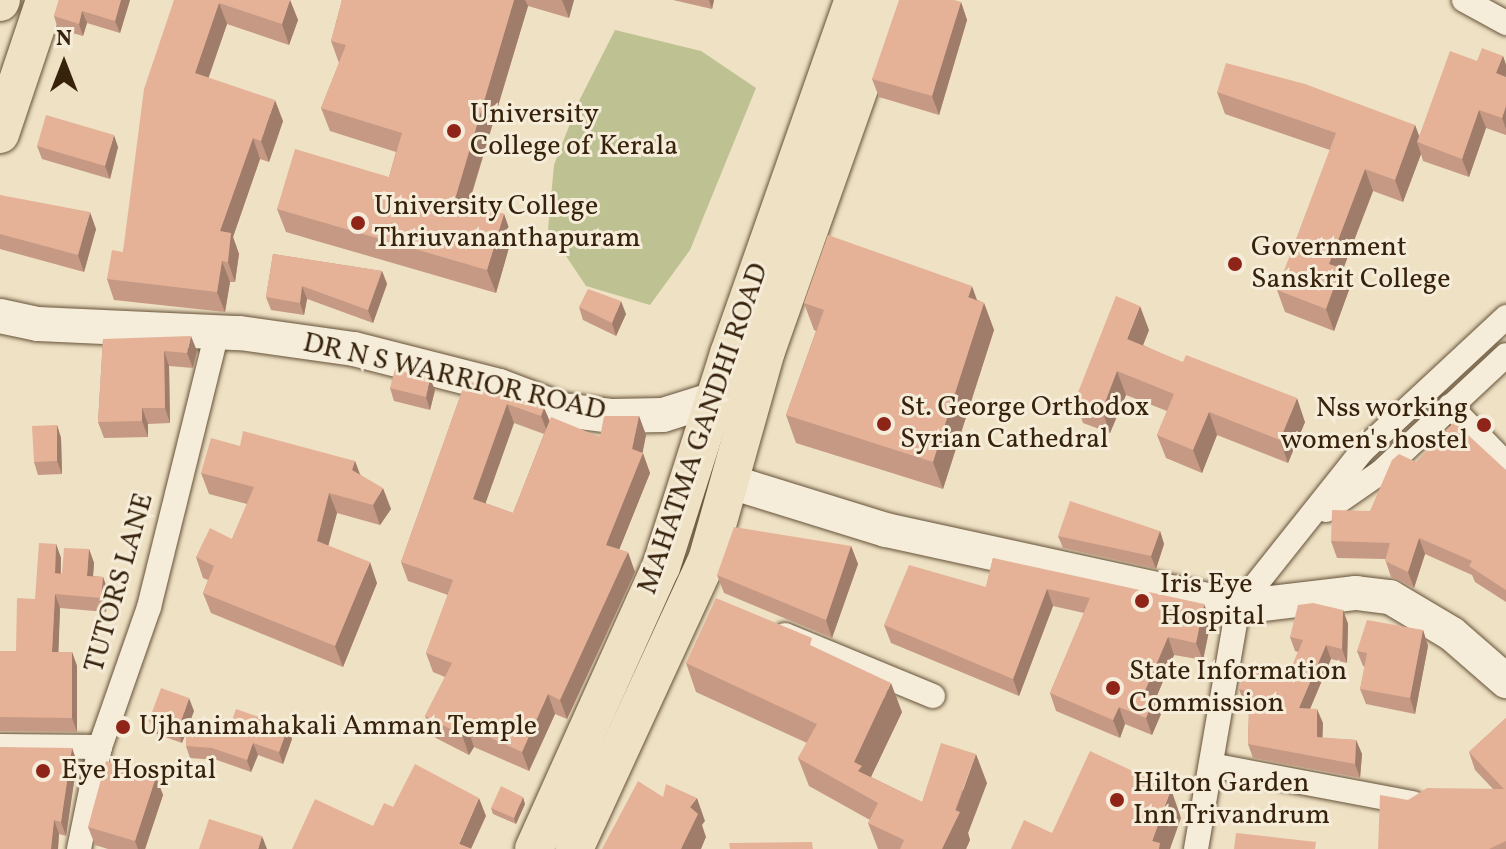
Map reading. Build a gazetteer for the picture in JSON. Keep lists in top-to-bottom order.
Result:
{
  "streets": {
    "main road": ["MAHATMA GANDHI ROAD"],
    "street": ["DR N S WARRIOR ROAD", "TUTORS LANE"]
  },
  "crossings": [
    ["DR N S WARRIOR ROAD", "MAHATMA GANDHI ROAD"],
    ["DR N S WARRIOR ROAD", "TUTORS LANE"]
  ],
  "places": [
    "University College of Kerala",
    "University College Thriuvananthapuram",
    "Government Sanskrit College",
    "St. George Orthodox Syrian Cathedral",
    "Nss working women's hostel",
    "Iris Eye Hospital",
    "State Information Commission",
    "Ujhanimahakali Amman Temple",
    "Eye Hospital",
    "Hilton Garden Inn Trivandrum"
  ],
  "north": "top"
}
